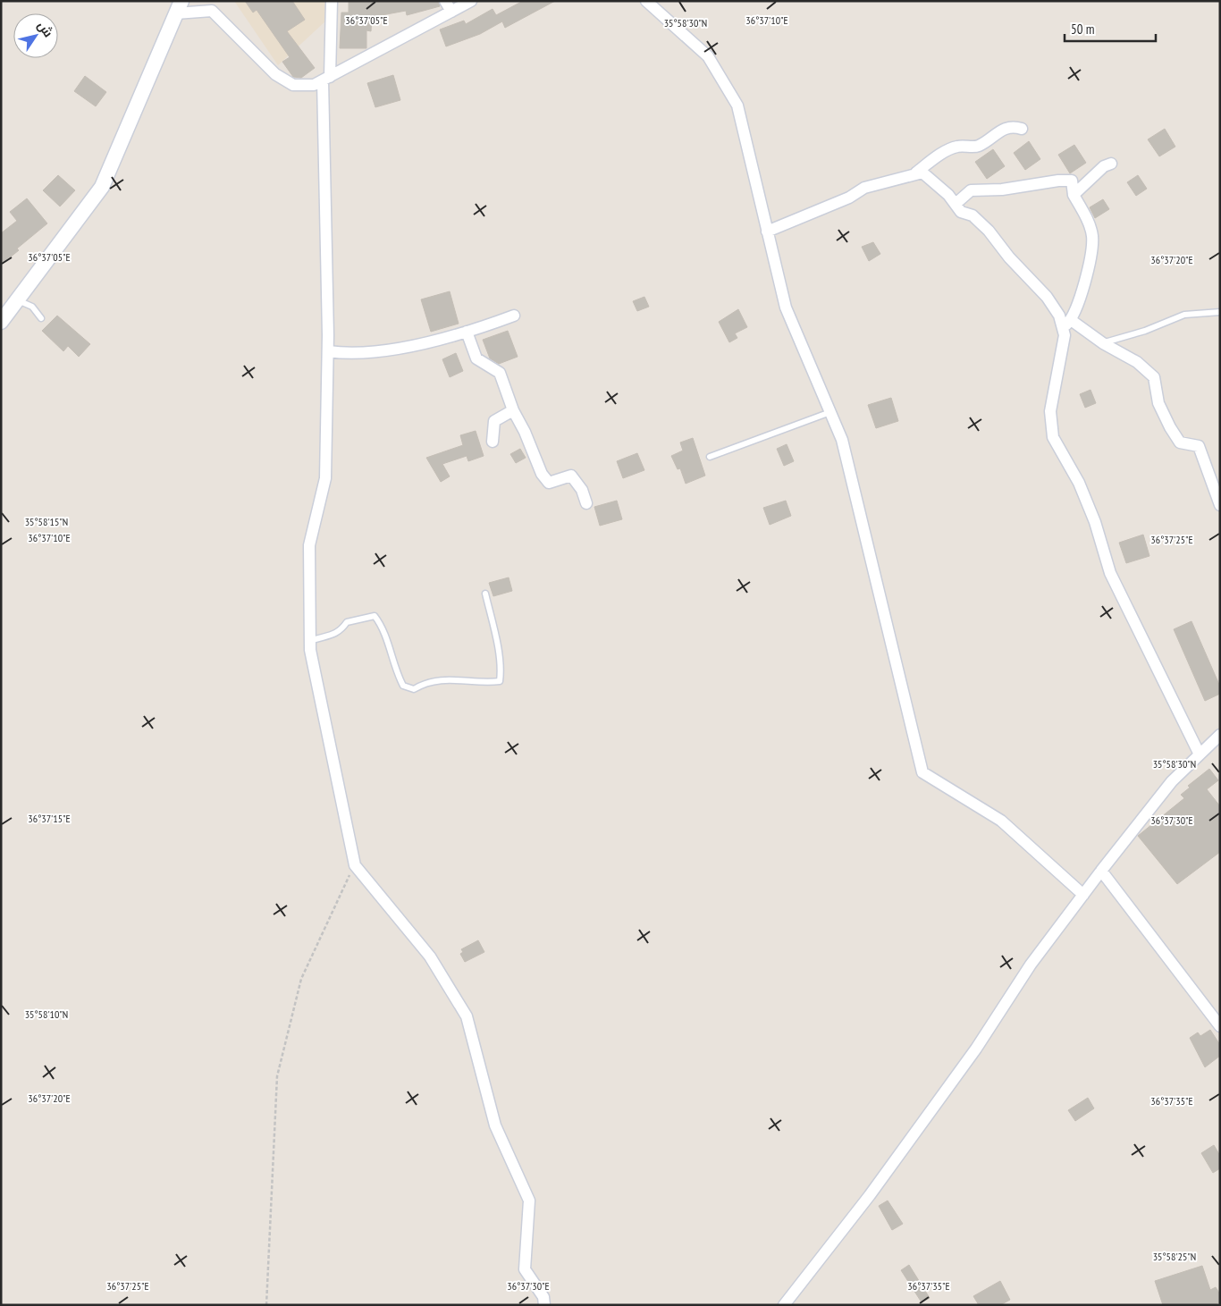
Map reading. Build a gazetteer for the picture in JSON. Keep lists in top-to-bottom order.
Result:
{
  "scale_bar": "50 m",
  "north": "top right",
  "coordinates": [
    "36°37'05\"E",
    "36°37'10\"E",
    "35°58'30\"N",
    "36°37'20\"E",
    "35°58'15\"N",
    "36°37'25\"E",
    "36°37'15\"E",
    "36°37'30\"E",
    "35°58'10\"N",
    "36°37'35\"E",
    "35°58'25\"N"
  ]
}
